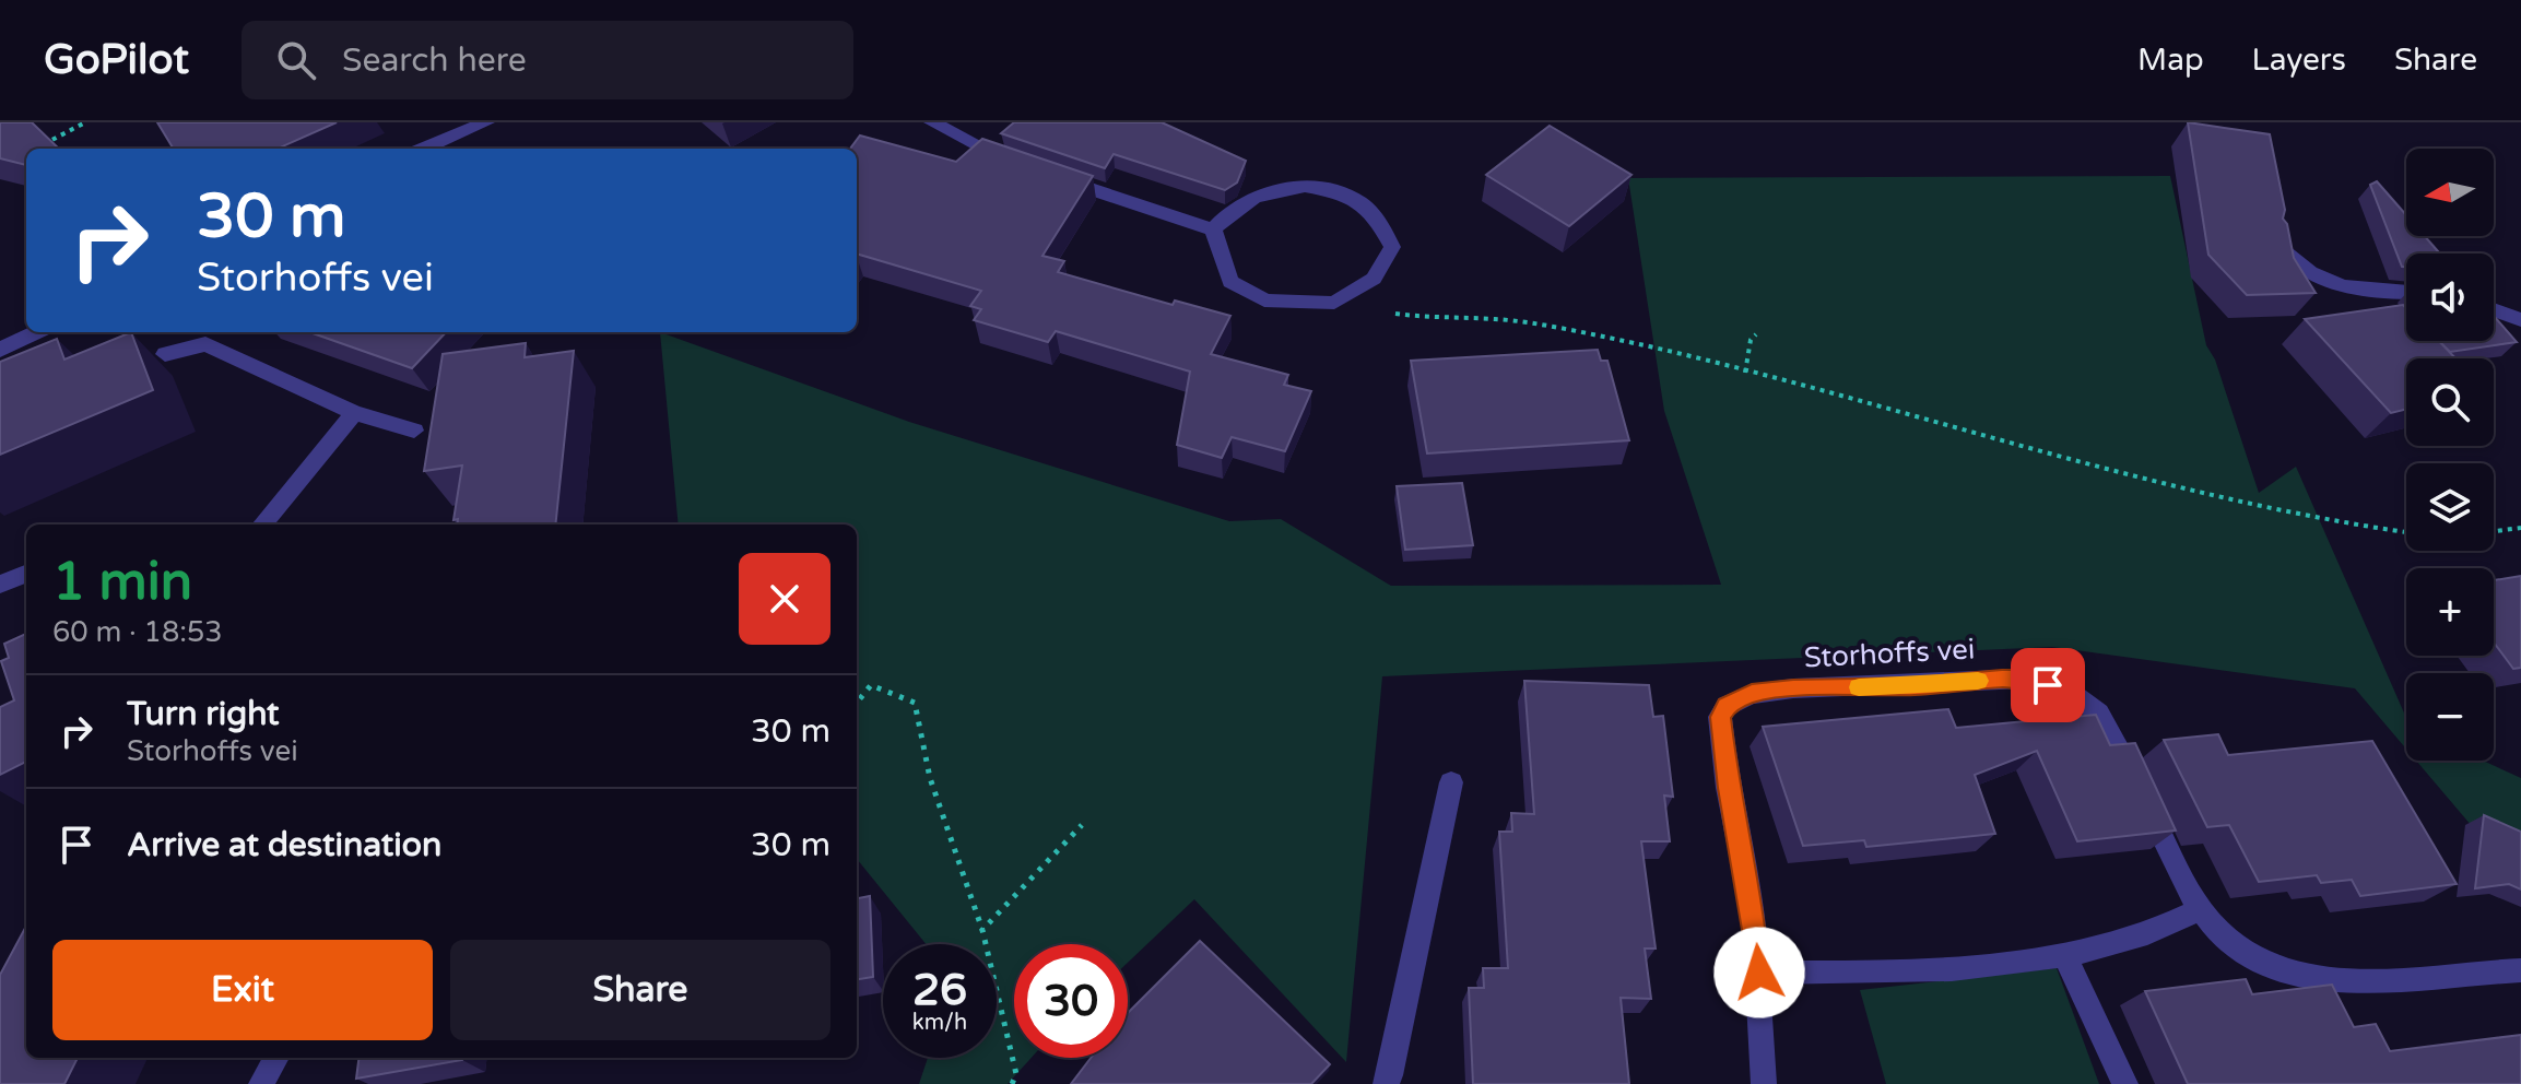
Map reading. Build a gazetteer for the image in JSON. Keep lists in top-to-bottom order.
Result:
{
  "streets": {
    "street": ["Storhoffs vei"]
  },
  "north": "left",
  "page": {
    "header": "GoPilot",
    "search": "Search here",
    "nav": ["Map", "Layers", "Share"],
    "map_buttons": ["+", "−"],
    "turn": ["30 m", "Storhoffs vei"],
    "heading": ["1 min", "60 m · 18:53"],
    "list": [
      {
        "name": "Turn right",
        "note": "Storhoffs vei",
        "value": "30 m"
      },
      {
        "name": "Arrive at destination",
        "value": "30 m"
      }
    ],
    "buttons": ["Exit", "Share"],
    "speed": "26 km/h",
    "limit": "30"
  }
}
